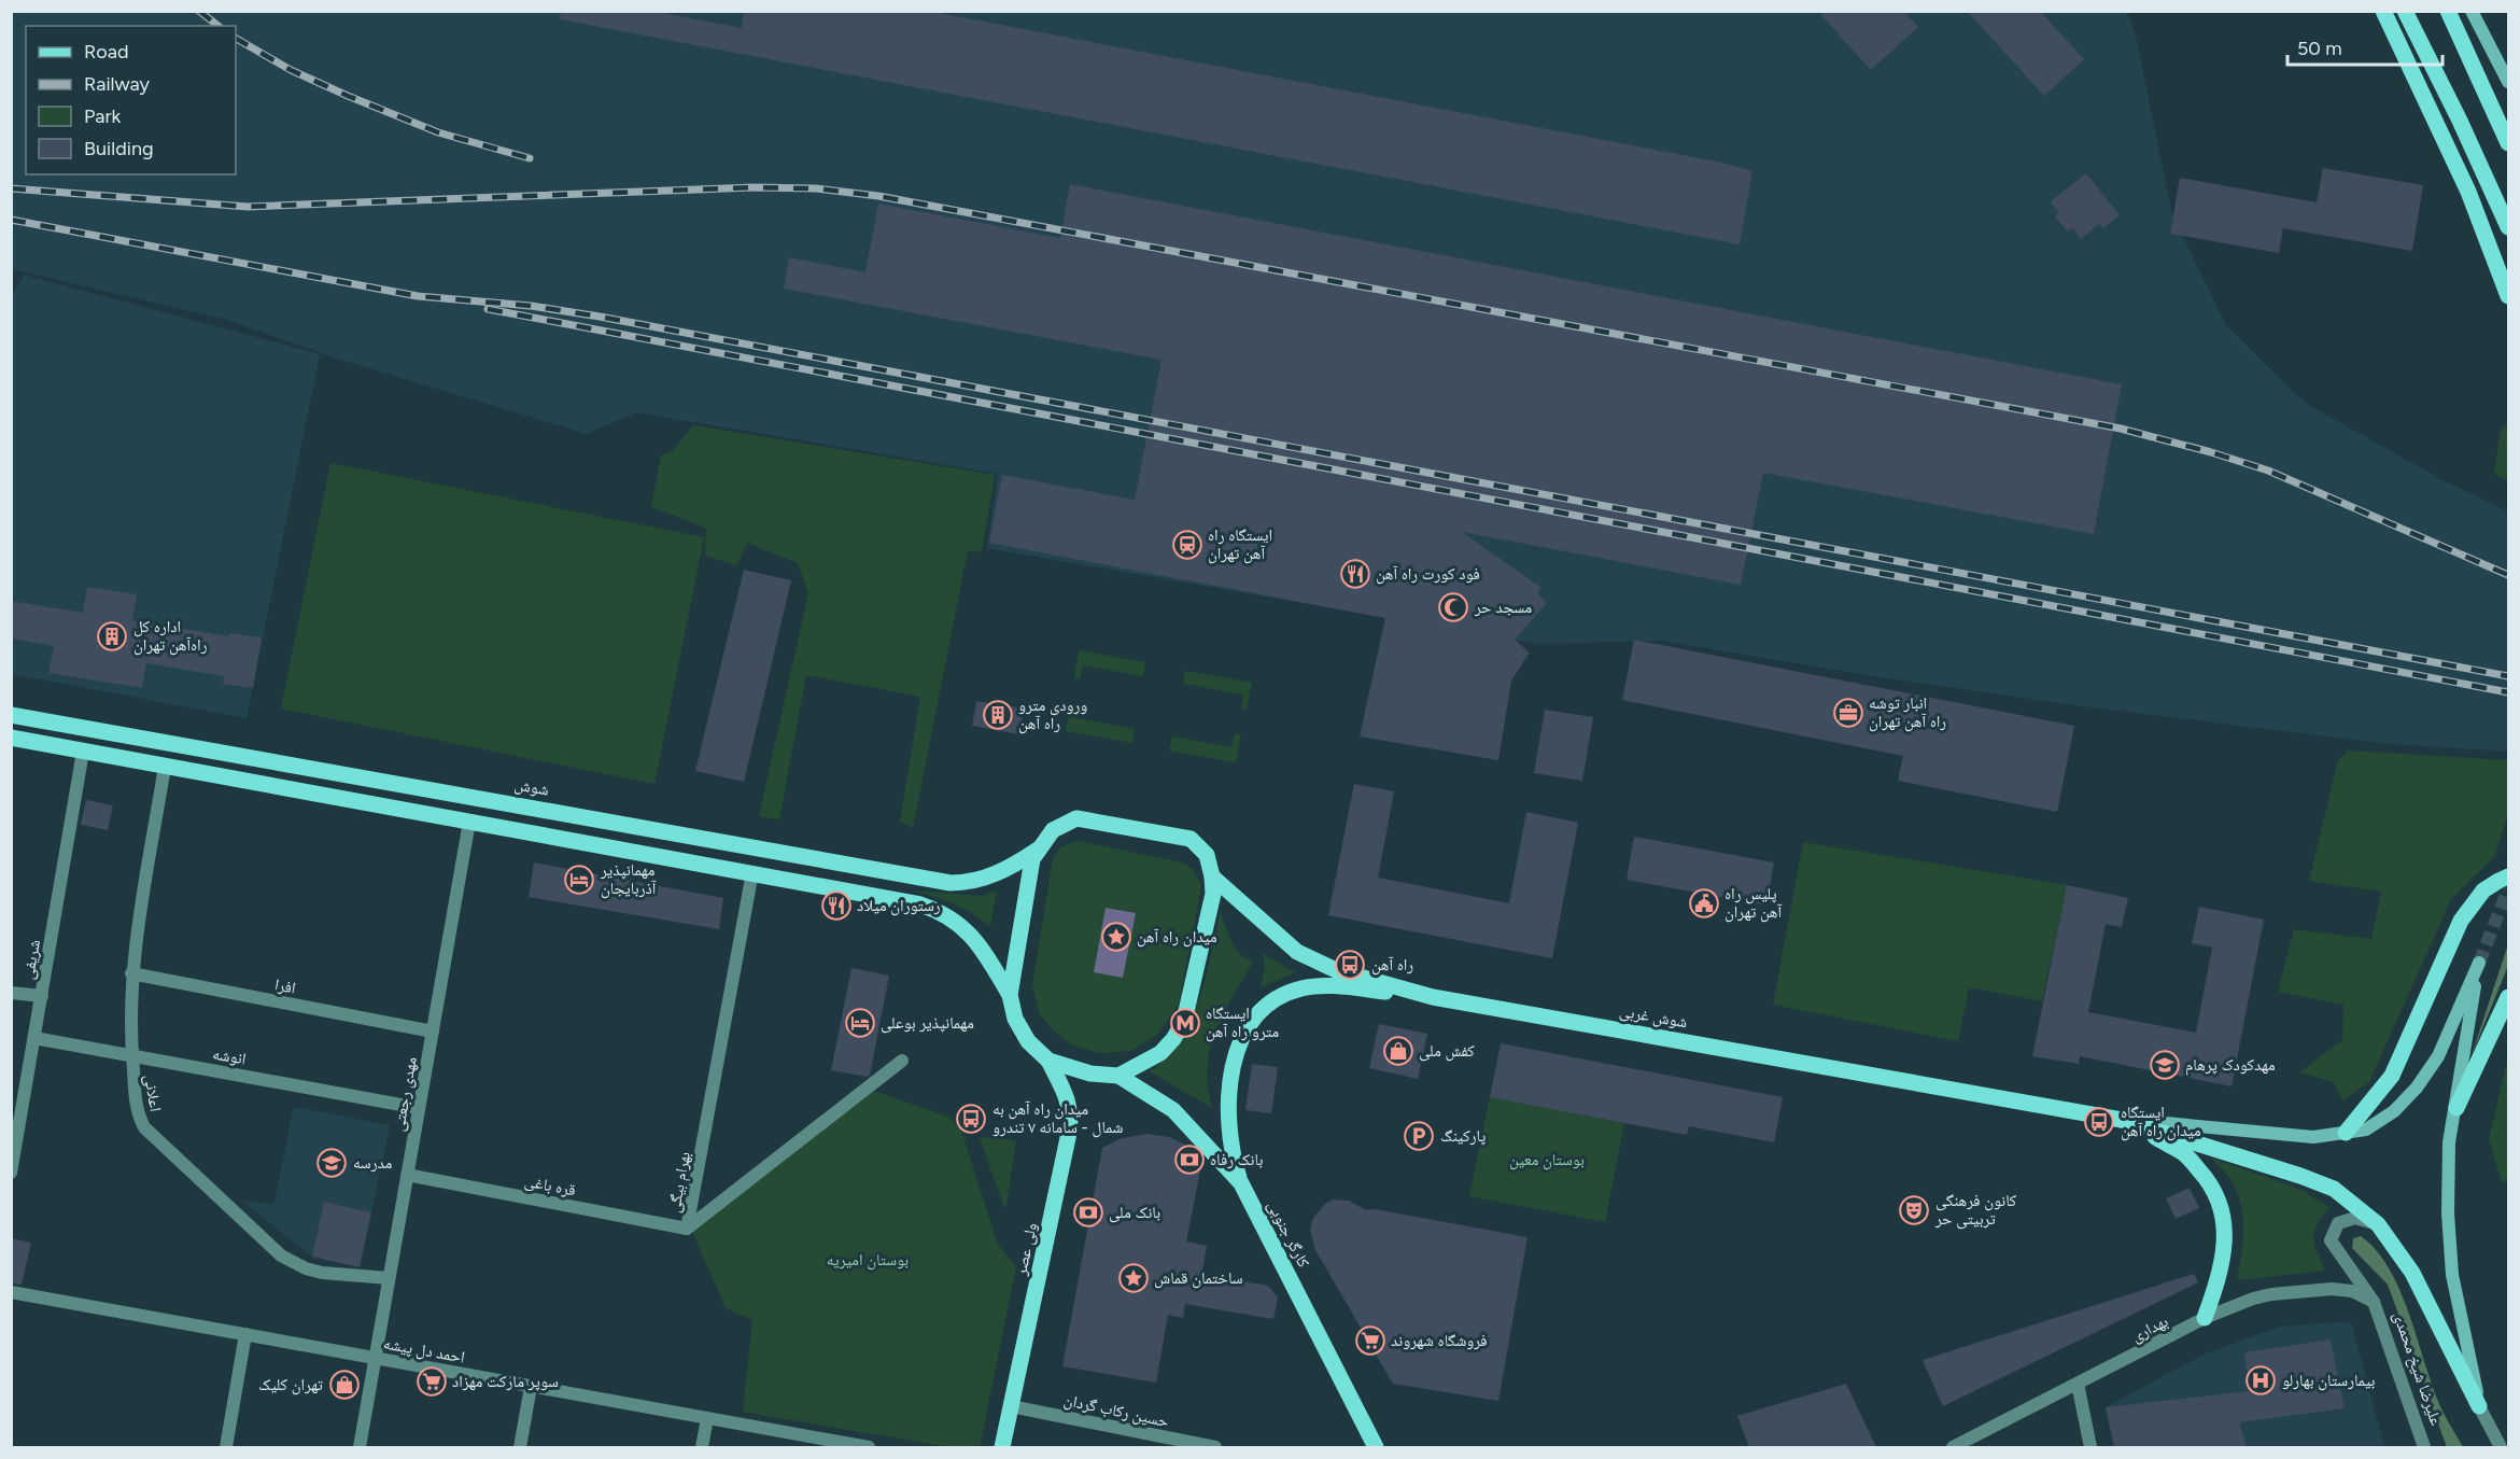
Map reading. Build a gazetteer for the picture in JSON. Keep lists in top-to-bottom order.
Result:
{
  "streets": {
    "main road": [
      "شوش",
      "شوش غربی",
      "کارگر جنوبی",
      "ولی عصر"
    ],
    "street": [
      "شریفی",
      "افرا",
      "انوشه",
      "اعلانی",
      "مهدی رجعتی",
      "بهرام بیگی",
      "قره باغی",
      "بهداری",
      "احمد دل پیشه",
      "علیرضا شیخ محمدی",
      "حسین رکاب‌ گردان"
    ]
  },
  "crossings": [
    ["شریفی", "انوشه"],
    ["افرا", "اعلانی"],
    ["افرا", "مهدی رجعتی"],
    ["انوشه", "اعلانی"],
    ["انوشه", "مهدی رجعتی"],
    ["اعلانی", "مهدی رجعتی"],
    ["مهدی رجعتی", "قره باغی"],
    ["مهدی رجعتی", "احمد دل پیشه"],
    ["بهرام بیگی", "قره باغی"],
    ["ولی عصر", "حسین رکاب‌ گردان"],
    ["بهداری", "علیرضا شیخ محمدی"]
  ],
  "parks": ["بوستان معین", "بوستان امیریه"],
  "places": {
    "station": ["ایستگاه راه آهن تهران"],
    "restaurant": ["فود کورت راه آهن", "رستوران میلاد"],
    "mosque": ["مسجد حر"],
    "building": ["اداره کل راه‌آهن تهران", "ورودی مترو راه آهن"],
    "office": ["انبار توشه راه آهن تهران"],
    "hotel": ["مهمانپذیر آذربایجان", "مهمانپذیر بوعلی"],
    "public building": ["پلیس راه آهن تهران"],
    "place": ["میدان راه آهن", "ساختمان قماش"],
    "bus stop": ["راه آهن", "میدان راه آهن به شمال - سامانه ۷ تندرو", "ایستگاه میدان راه آهن"],
    "metro station": ["ایستگاه مترو راه آهن"],
    "shop": ["کفش ملی", "تهران کلیک"],
    "school or university": ["مهدکودک پرهام", "مدرسه"],
    "parking": ["پارکینگ"],
    "bank": ["بانک رفاه", "بانک ملی"],
    "theatre": ["کانون فرهنگی تربیتی حر"],
    "supermarket": ["فروشگاه شهروند", "سوپر مارکت مهزاد"],
    "hospital": ["بیمارستان بهارلو"]
  },
  "legend": [
    "Road",
    "Railway",
    "Park",
    "Building"
  ],
  "scale_bar": "50 m"
}
